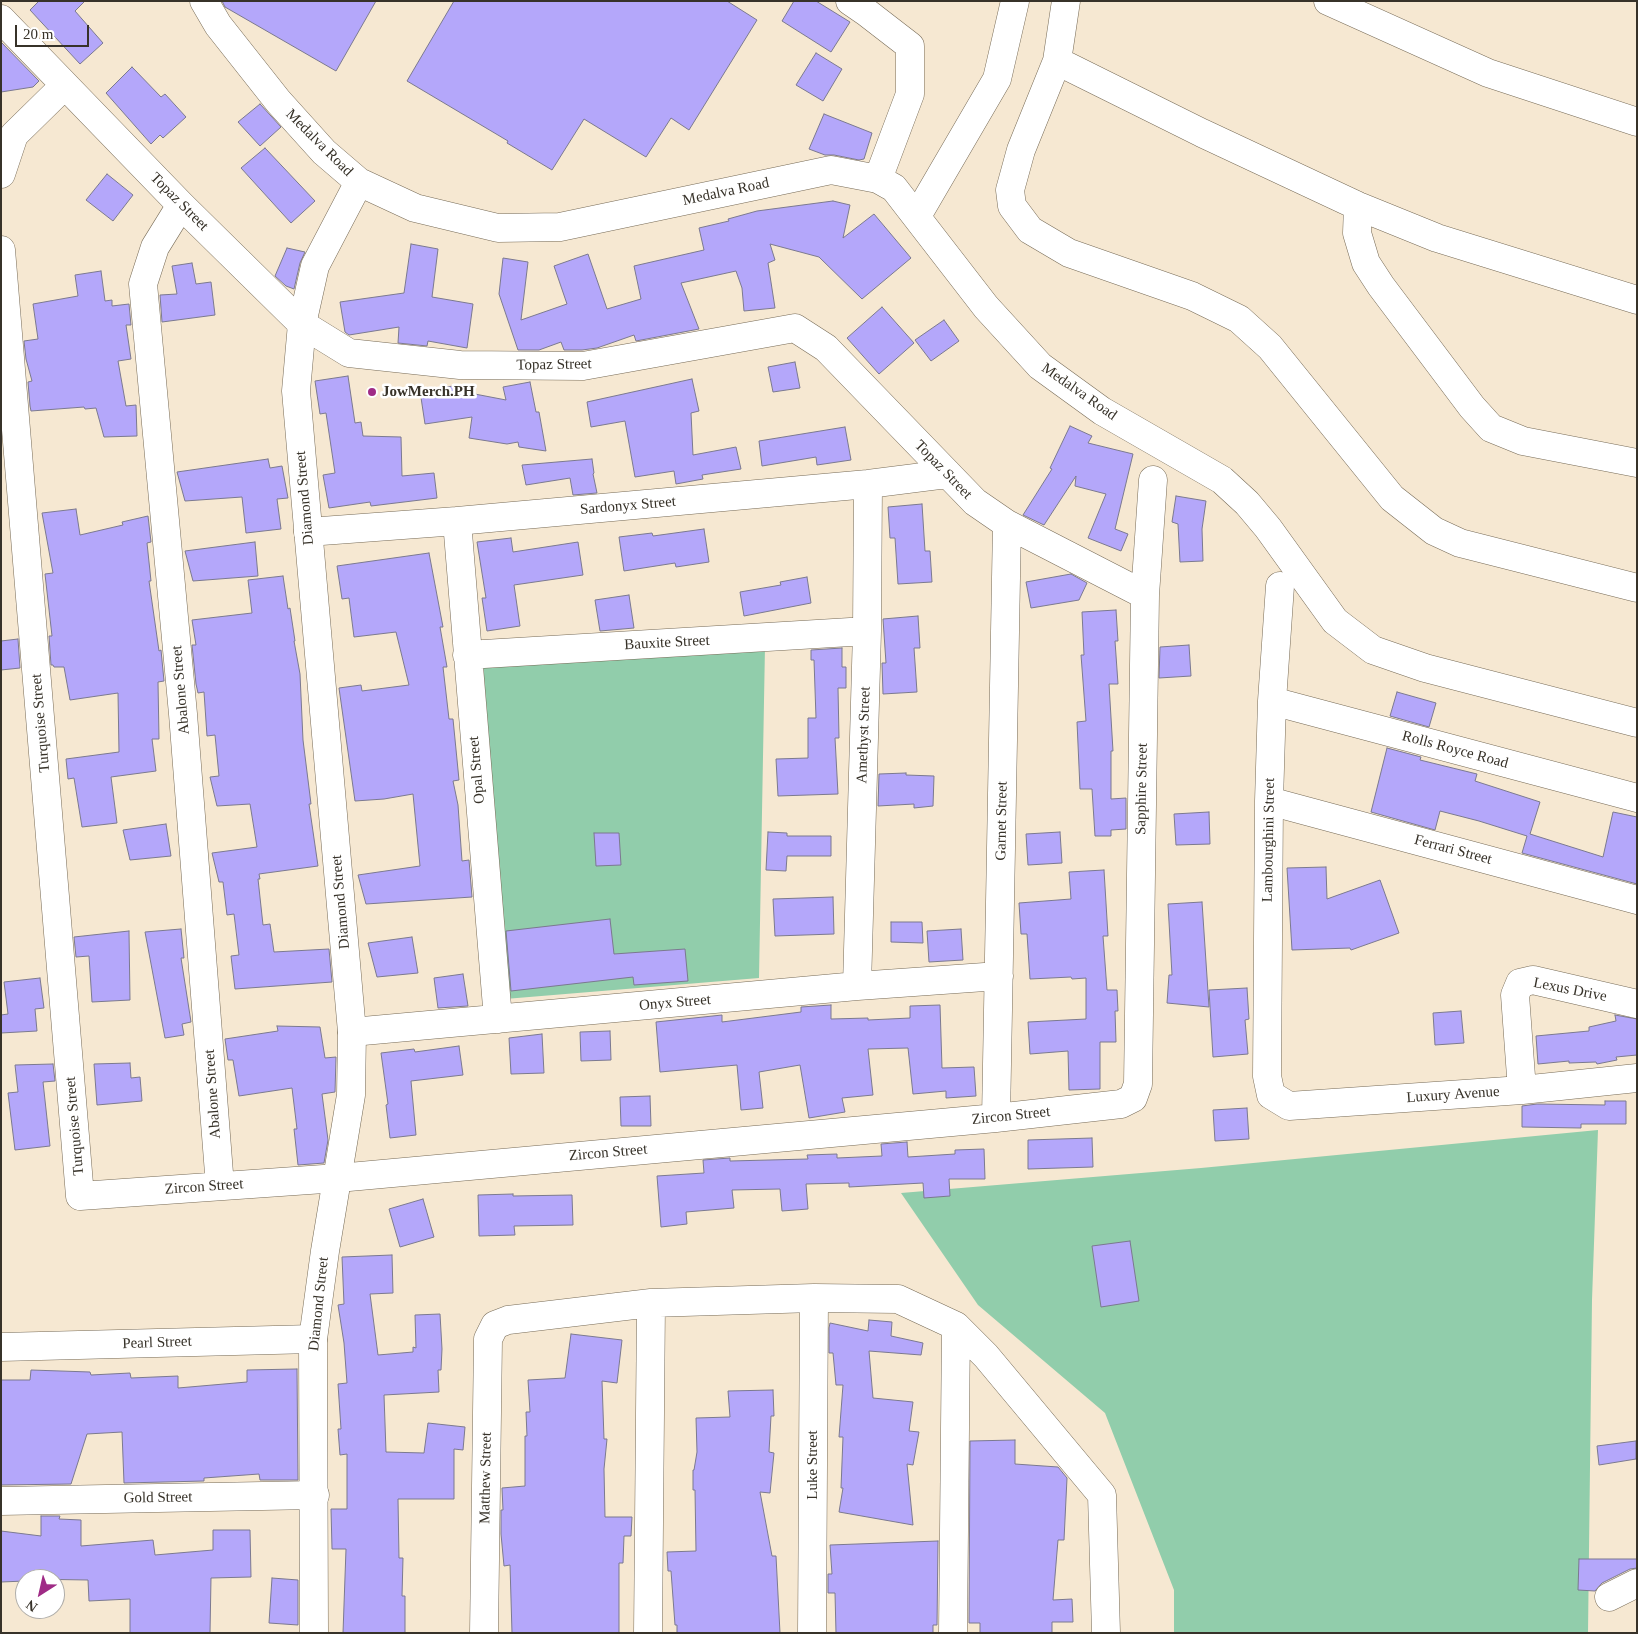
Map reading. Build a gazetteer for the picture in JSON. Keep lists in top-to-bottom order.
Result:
{
  "streets": {
    "street": [
      "Medalva Road",
      "Topaz Street",
      "Diamond Street",
      "Sardonyx Street",
      "Bauxite Street",
      "Abalone Street",
      "Turquoise Street",
      "Amethyst Street",
      "Rolls Royce Road",
      "Opal Street",
      "Sapphire Street",
      "Garnet Street",
      "Lambourghini Street",
      "Ferrari Street",
      "Lexus Drive",
      "Onyx Street",
      "Luxury Avenue",
      "Zircon Street",
      "Pearl Street",
      "Luke Street",
      "Matthew Street",
      "Gold Street"
    ]
  },
  "crossings": [
    ["Medalva Road", "Diamond Street"],
    ["Topaz Street", "Diamond Street"],
    ["Topaz Street", "Sardonyx Street"],
    ["Topaz Street", "Abalone Street"],
    ["Topaz Street", "Sapphire Street"],
    ["Topaz Street", "Garnet Street"],
    ["Diamond Street", "Sardonyx Street"],
    ["Diamond Street", "Onyx Street"],
    ["Diamond Street", "Zircon Street"],
    ["Diamond Street", "Pearl Street"],
    ["Diamond Street", "Gold Street"],
    ["Sardonyx Street", "Amethyst Street"],
    ["Sardonyx Street", "Opal Street"],
    ["Bauxite Street", "Amethyst Street"],
    ["Bauxite Street", "Opal Street"],
    ["Abalone Street", "Zircon Street"],
    ["Turquoise Street", "Zircon Street"],
    ["Amethyst Street", "Onyx Street"],
    ["Rolls Royce Road", "Lambourghini Street"],
    ["Opal Street", "Onyx Street"],
    ["Sapphire Street", "Zircon Street"],
    ["Garnet Street", "Onyx Street"],
    ["Garnet Street", "Zircon Street"],
    ["Lambourghini Street", "Ferrari Street"],
    ["Lambourghini Street", "Luxury Avenue"],
    ["Lexus Drive", "Luxury Avenue"]
  ],
  "places": ["JowMerch.PH"],
  "scale_bar": "20 m",
  "north": "bottom left"
}
